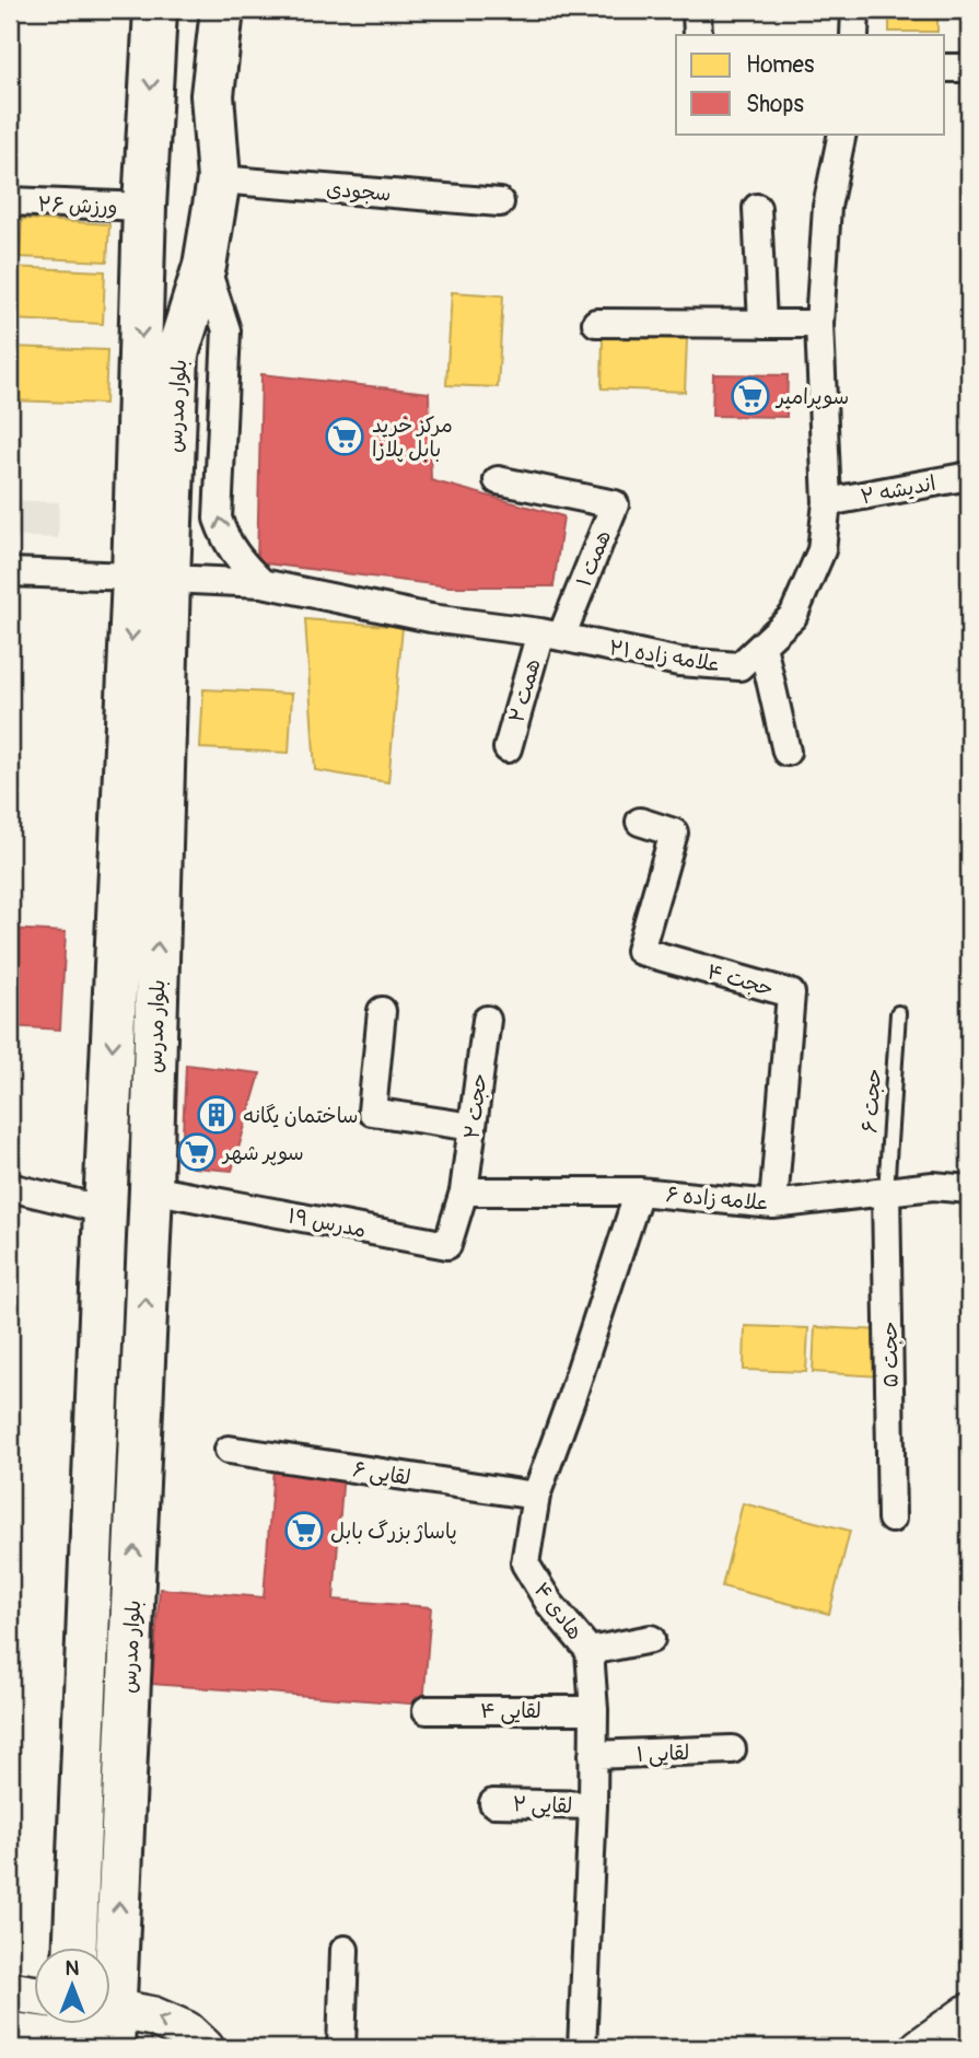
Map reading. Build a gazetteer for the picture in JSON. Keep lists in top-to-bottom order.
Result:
{
  "streets": {
    "main road": ["بلوار مدرس"],
    "street": [
      "سجودی",
      "ورزش ۲۶",
      "اندیشه ۲",
      "همت ۱",
      "علامه زاده ۲۱",
      "همت ۲",
      "حجت ۴",
      "حجت ۲",
      "علامه زاده ۶",
      "مدرس ۱۹",
      "حجت ۵",
      "لقایی ۶",
      "هادی ۴",
      "لقایی ۴",
      "لقایی ۱",
      "لقایی ۲"
    ],
    "lane": ["حجت ۶"]
  },
  "crossings": [
    ["سجودی", "بلوار مدرس"],
    ["ورزش ۲۶", "بلوار مدرس"],
    ["بلوار مدرس", "علامه زاده ۲۱"],
    ["بلوار مدرس", "مدرس ۱۹"],
    ["اندیشه ۲", "علامه زاده ۲۱"],
    ["همت ۱", "علامه زاده ۲۱"],
    ["همت ۱", "همت ۲"],
    ["علامه زاده ۲۱", "همت ۲"],
    ["حجت ۴", "علامه زاده ۶"],
    ["حجت ۶", "علامه زاده ۶"],
    ["حجت ۶", "حجت ۵"],
    ["حجت ۲", "علامه زاده ۶"],
    ["حجت ۲", "مدرس ۱۹"],
    ["علامه زاده ۶", "مدرس ۱۹"],
    ["علامه زاده ۶", "حجت ۵"],
    ["علامه زاده ۶", "هادی ۴"],
    ["لقایی ۶", "هادی ۴"],
    ["هادی ۴", "لقایی ۴"],
    ["هادی ۴", "لقایی ۱"],
    ["هادی ۴", "لقایی ۲"]
  ],
  "places": {
    "supermarket": [
      "سوپرامیر",
      "مرکز خرید بابل پلازا",
      "سوپر شهر",
      "پاساژ بزرگ بابل"
    ],
    "building": ["ساختمان یگانه"]
  },
  "legend": ["Homes", "Shops"],
  "north": "top"
}
